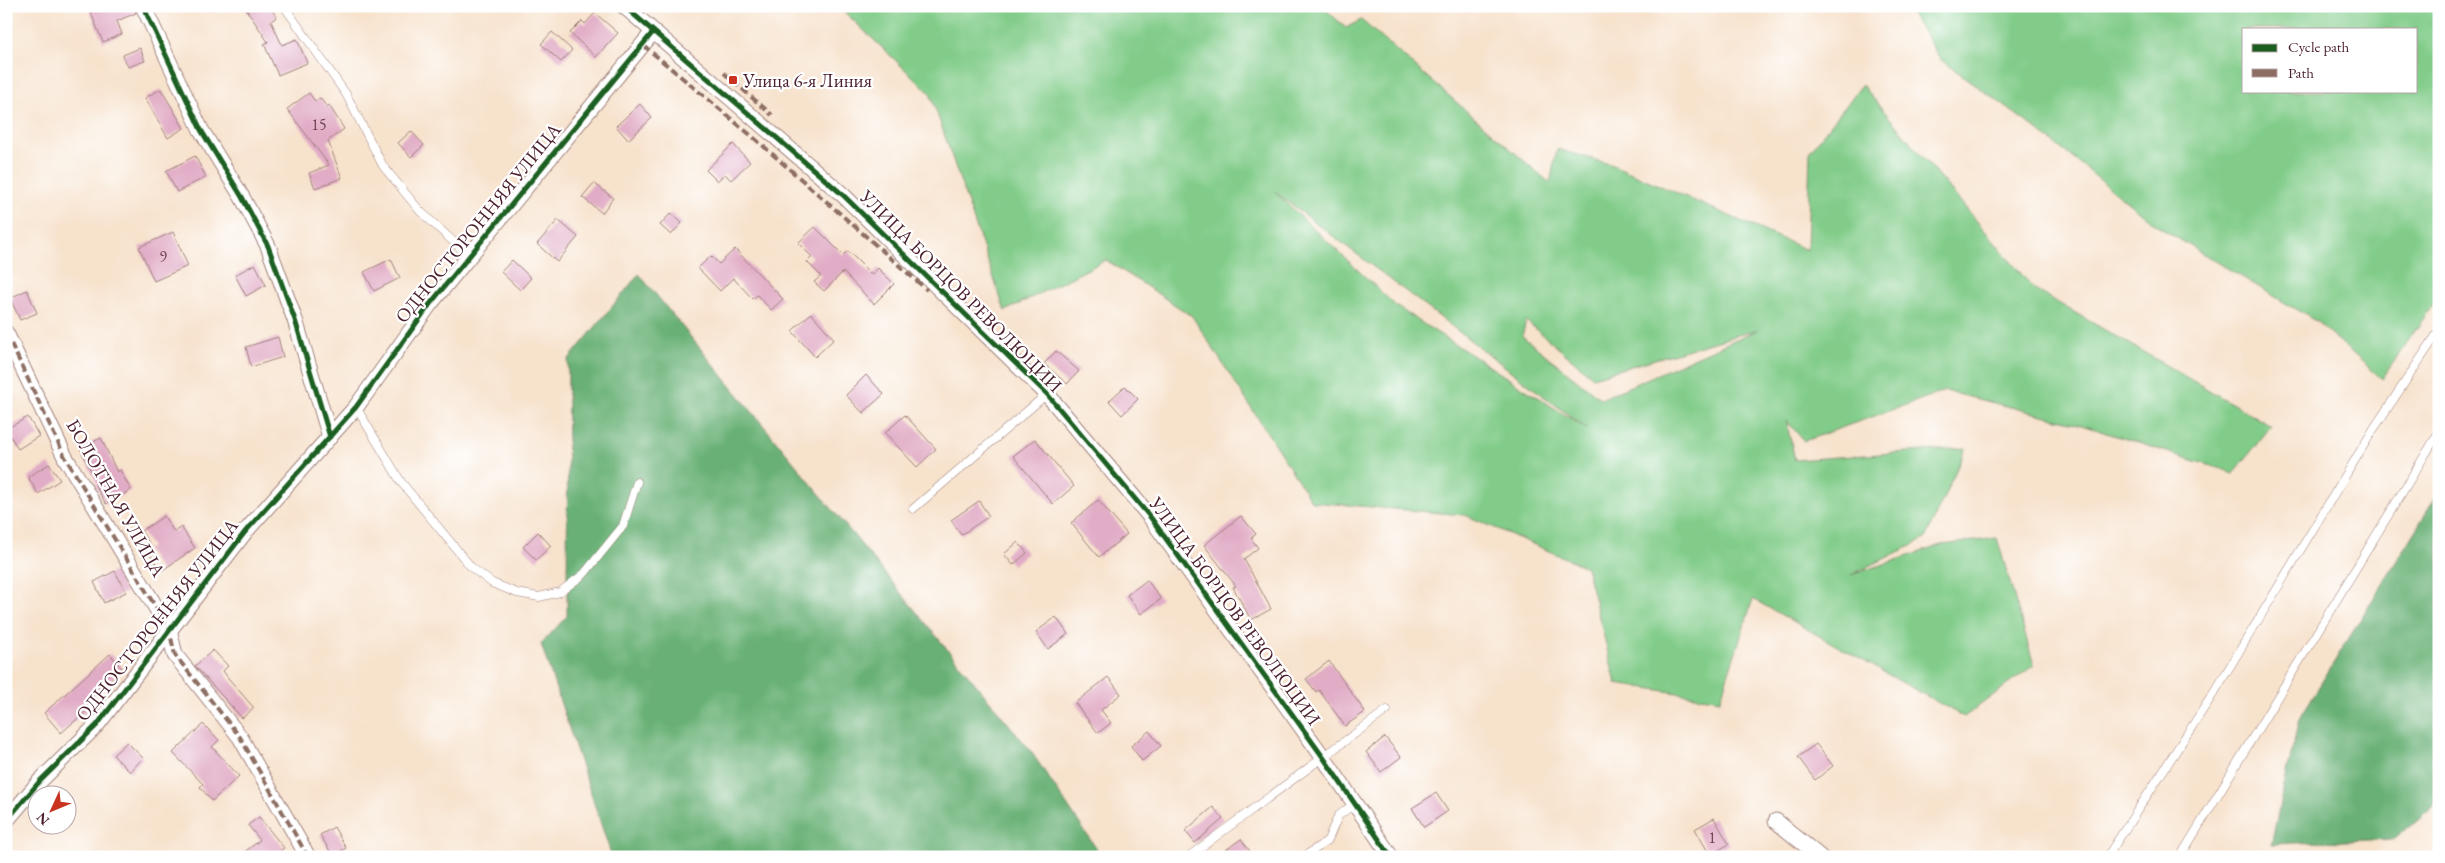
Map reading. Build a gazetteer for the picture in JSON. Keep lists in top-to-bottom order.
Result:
{
  "streets": {
    "street": ["ОДНОСТОРОННЯЯ УЛИЦА", "УЛИЦА БОРЦОВ РЕВОЛЮЦИИ", "БОЛОТНАЯ УЛИЦА"]
  },
  "crossings": [
    ["ОДНОСТОРОННЯЯ УЛИЦА", "УЛИЦА БОРЦОВ РЕВОЛЮЦИИ"],
    ["ОДНОСТОРОННЯЯ УЛИЦА", "БОЛОТНАЯ УЛИЦА"]
  ],
  "places": {
    "transit": ["Улица 6-я Линия"]
  },
  "house_numbers": ["15", "9", "1"],
  "legend": ["Cycle path", "Path"],
  "north": "bottom left"
}
